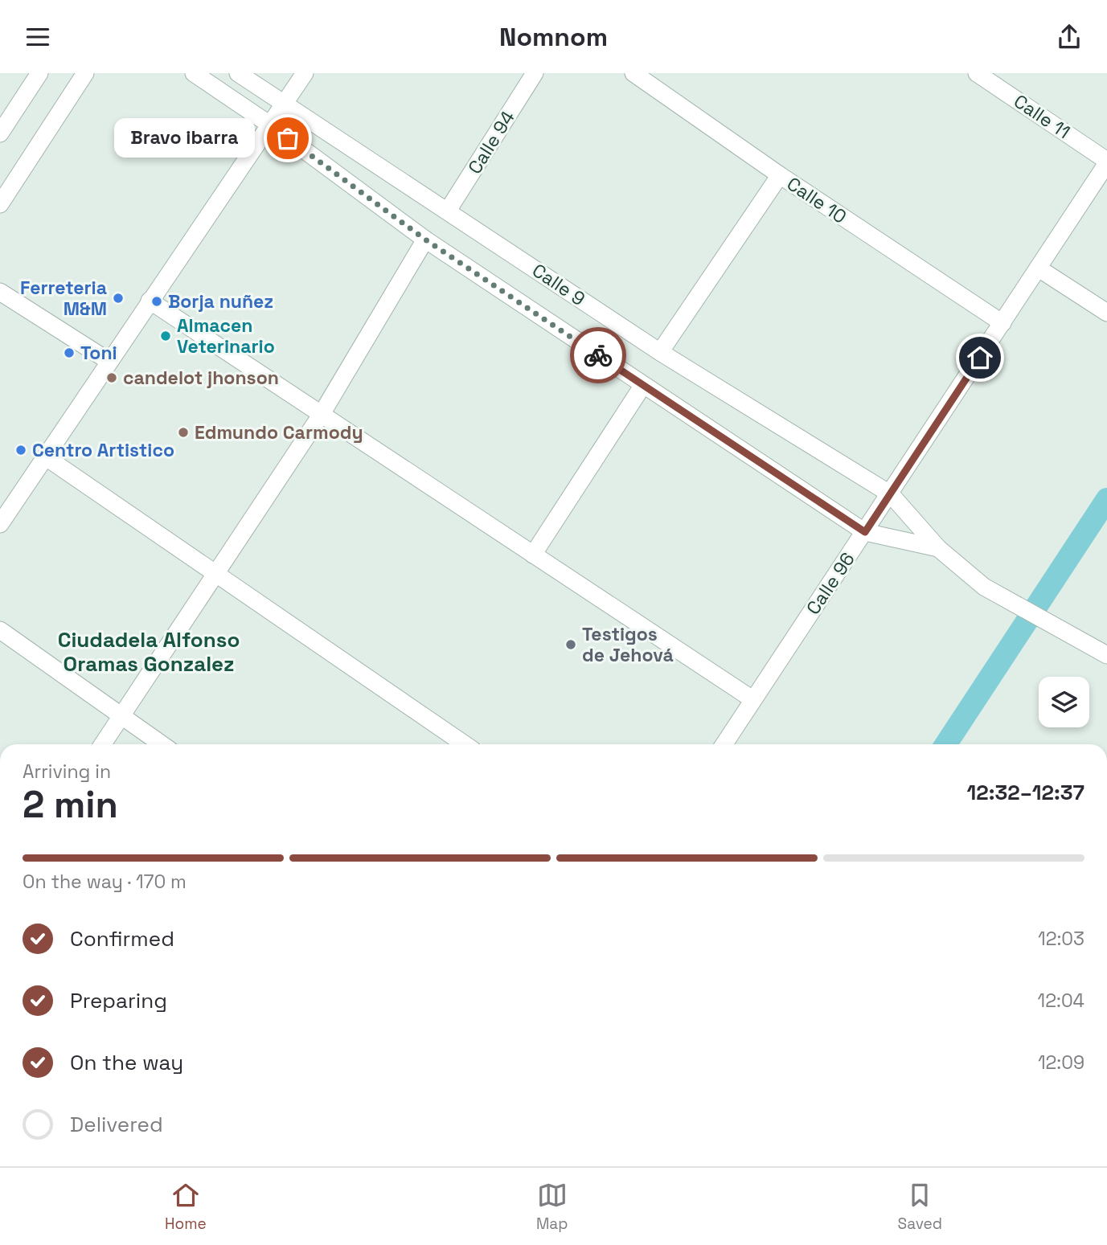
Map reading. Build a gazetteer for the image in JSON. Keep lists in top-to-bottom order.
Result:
{
  "streets": {
    "street": [
      "Calle 11",
      "Calle 94",
      "Calle 10",
      "Calle 9",
      "Calle 96"
    ]
  },
  "crossings": [
    ["Calle 11", "Calle 96"],
    ["Calle 94", "Calle 9"],
    ["Calle 10", "Calle 96"],
    ["Calle 9", "Calle 96"]
  ],
  "districts": ["Ciudadela Alfonso Oramas Gonzalez"],
  "places": [
    "Bravo ibarra",
    "Ferreteria M&M",
    "Borja nuñez",
    "Almacen Veterinario",
    "Toni",
    "candelot jhonson",
    "Edmundo Carmody",
    "Centro Artistico",
    "Testigos de Jehová"
  ],
  "page": {
    "header": "Nomnom",
    "bubble": "Bravo ibarra",
    "heading": ["2 min", "Arriving in", "12:32–12:37"],
    "bar": "On the way · 170 m",
    "list": [
      ["Confirmed", "12:03"],
      ["Preparing", "12:04"],
      ["On the way", "12:09"],
      "Delivered"
    ],
    "tabs": ["Home", "Map", "Saved"]
  }
}
